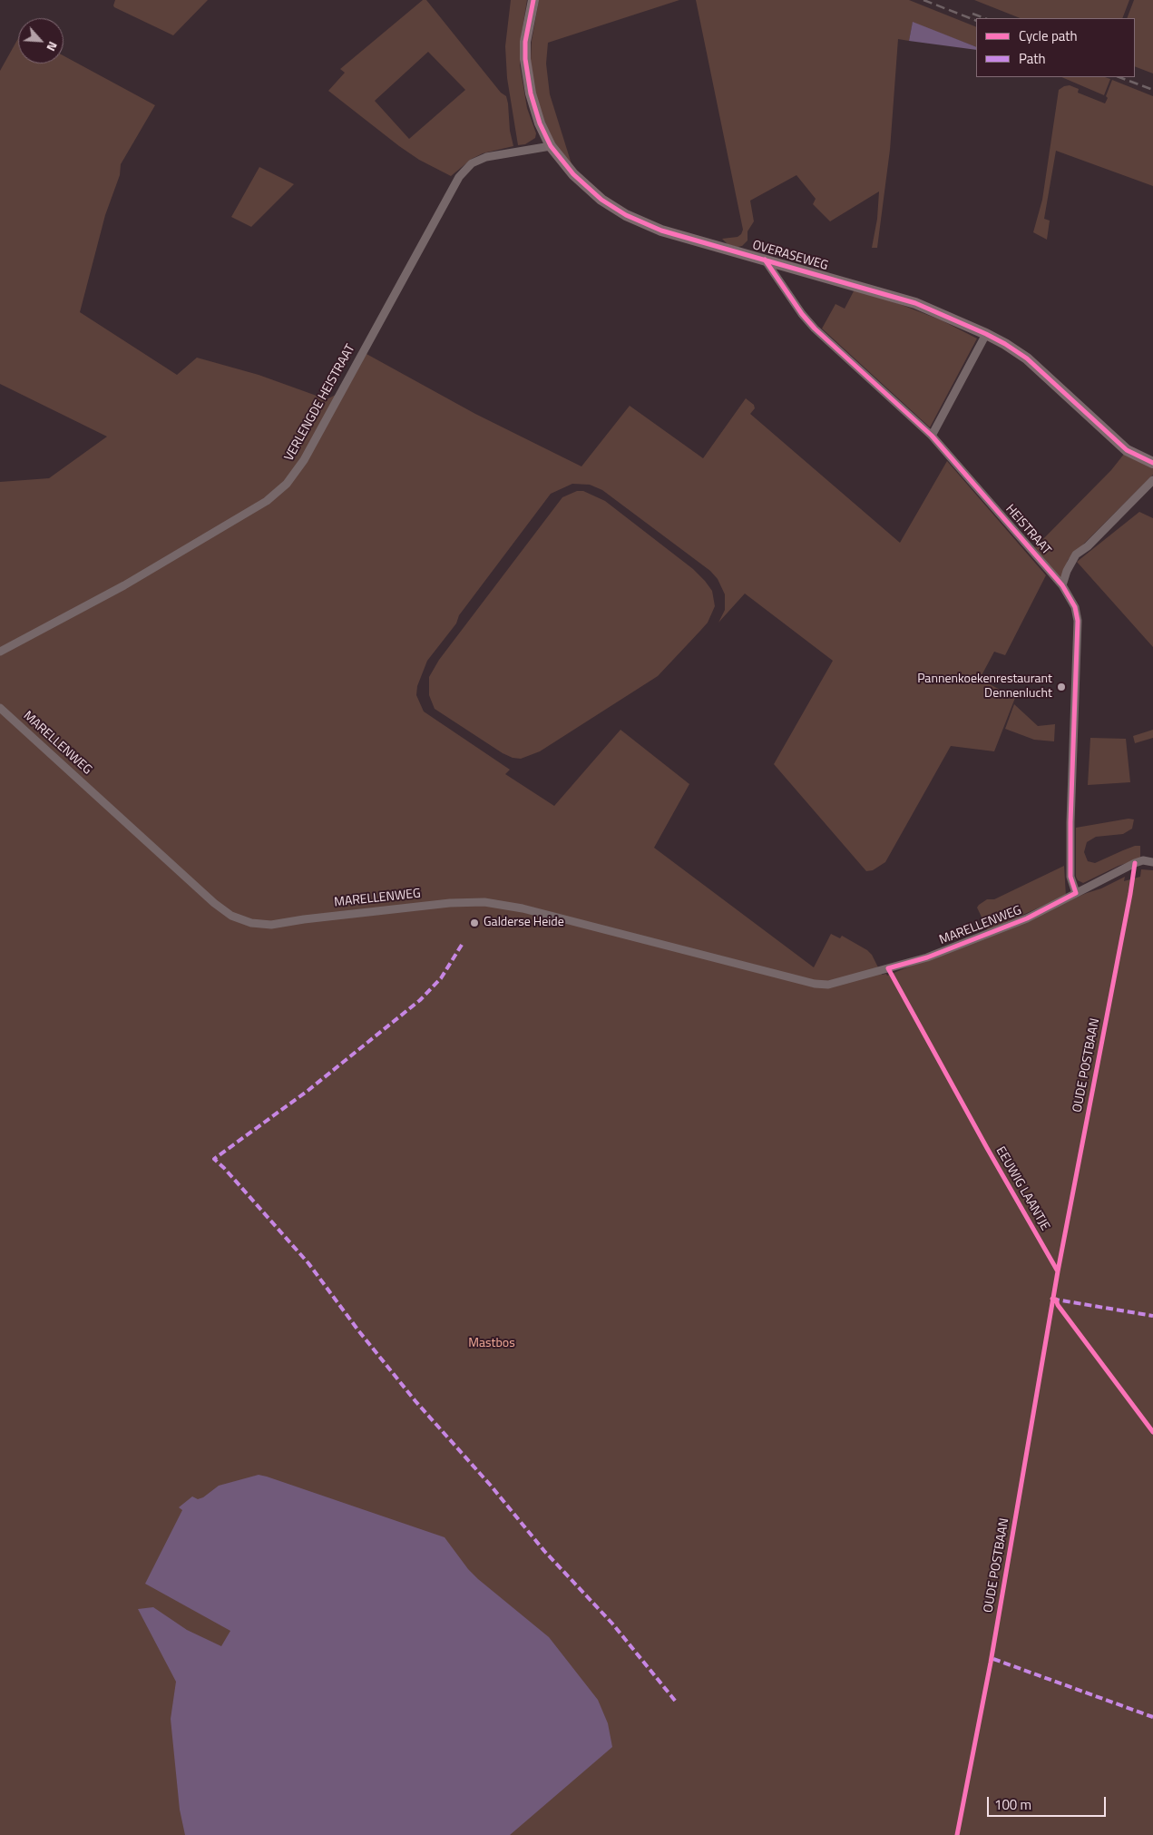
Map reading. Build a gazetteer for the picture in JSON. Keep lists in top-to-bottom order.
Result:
{
  "streets": {
    "street": [
      "OVERASEWEG",
      "VERLENGDE HEISTRAAT",
      "HEISTRAAT",
      "MARELLENWEG"
    ],
    "cycle path": ["OUDE POSTBAAN", "EEUWIG LAANTJE"]
  },
  "crossings": [
    ["OVERASEWEG", "VERLENGDE HEISTRAAT"],
    ["OVERASEWEG", "HEISTRAAT"],
    ["HEISTRAAT", "MARELLENWEG"]
  ],
  "parks": ["Mastbos"],
  "places": ["Pannenkoekenrestaurant Dennenlucht", "Galderse Heide"],
  "legend": ["Cycle path", "Path"],
  "scale_bar": "100 m",
  "north": "bottom right"
}
